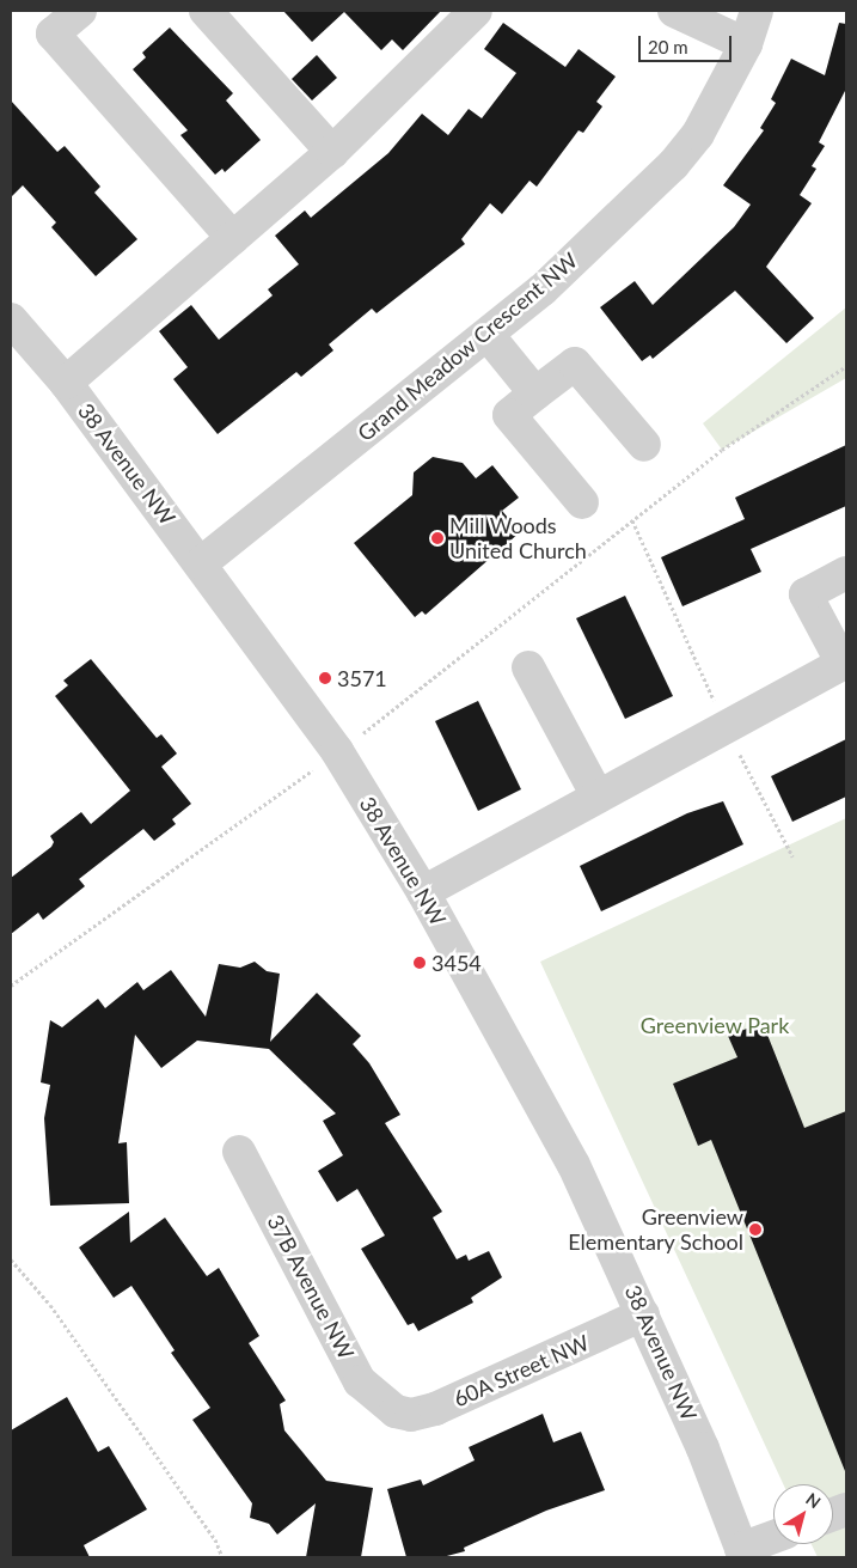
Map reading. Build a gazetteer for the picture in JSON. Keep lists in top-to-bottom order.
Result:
{
  "streets": {
    "street": [
      "Grand Meadow Crescent NW",
      "38 Avenue NW",
      "37B Avenue NW",
      "60A Street NW"
    ]
  },
  "crossings": [
    ["Grand Meadow Crescent NW", "38 Avenue NW"],
    ["38 Avenue NW", "60A Street NW"],
    ["37B Avenue NW", "60A Street NW"]
  ],
  "parks": ["Greenview Park"],
  "places": [
    "Mill Woods United Church",
    "3571",
    "3454",
    "Greenview Elementary School"
  ],
  "scale_bar": "20 m",
  "north": "top right"
}
